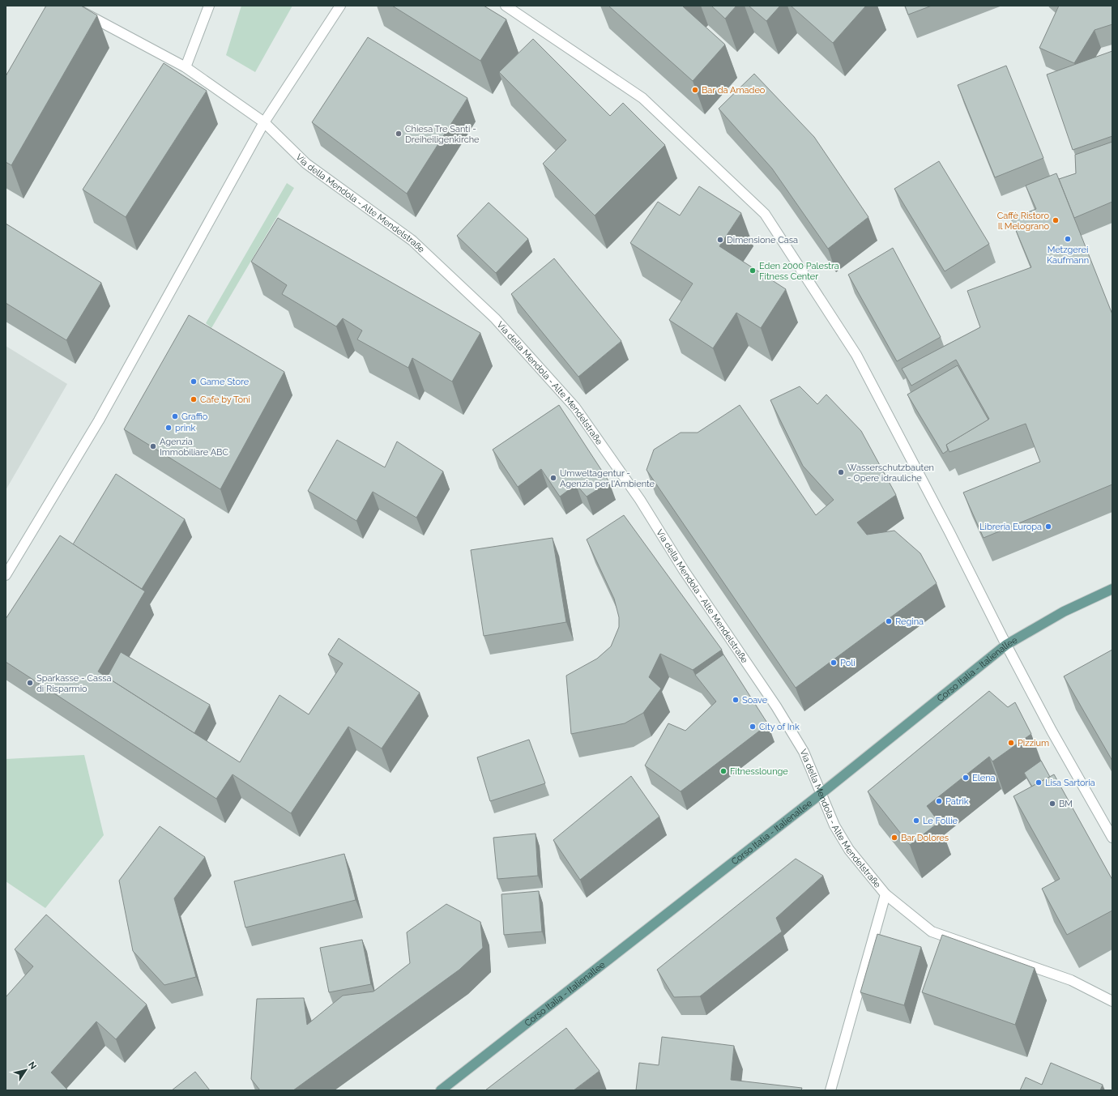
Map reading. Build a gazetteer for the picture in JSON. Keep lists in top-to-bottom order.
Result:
{
  "streets": {
    "main road": ["Corso Italia - Italienallee"],
    "street": ["Via della Mendola - Alte Mendelstraße"]
  },
  "crossings": [
    ["Via della Mendola - Alte Mendelstraße", "Corso Italia - Italienallee"]
  ],
  "places": [
    "Bar da Amadeo",
    "Chiesa Tre Santi - Dreiheiligenkirche",
    "Caffè Ristoro Il Melograno",
    "Metzgerei Kaufmann",
    "Dimensione Casa",
    "Eden 2000 Palestra Fitness Center",
    "Game Store",
    "Cafe by Toni",
    "Graffio",
    "prink",
    "Agenzia Immobiliare ABC",
    "Wasserschutzbauten - Opere idrauliche",
    "Umweltagentur - Agenzia per l'Ambiente",
    "Libreria Europa",
    "Regina",
    "Poli",
    "Sparkasse - Cassa di Risparmio",
    "Soave",
    "City of Ink",
    "Pizzium",
    "Fitnesslounge",
    "Elena",
    "Lisa Sartoria",
    "Patrik",
    "BM",
    "Le Follie",
    "Bar Dolores"
  ],
  "north": "top right"
}
